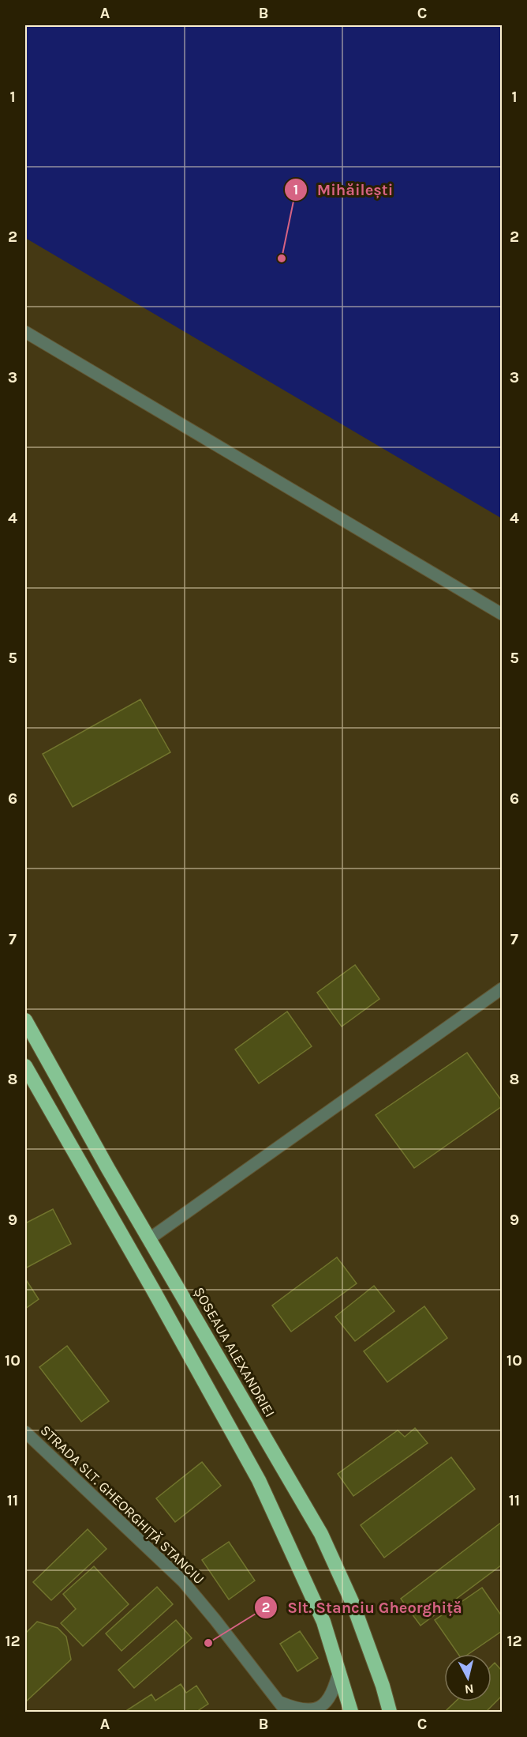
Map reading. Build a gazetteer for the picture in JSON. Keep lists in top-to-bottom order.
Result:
{
  "streets": {
    "highway": ["ȘOSEAUA ALEXANDRIEI"],
    "street": ["STRADA SLT. GHEORGHIȚĂ STANCIU"]
  },
  "places": ["Mihăilești", "Slt. Stanciu Gheorghiță"],
  "north": "bottom",
  "grid": {
    "columns": ["A", "B", "C"],
    "rows": [
      "1",
      "2",
      "3",
      "4",
      "5",
      "6",
      "7",
      "8",
      "9",
      "10",
      "11",
      "12"
    ]
  }
}
